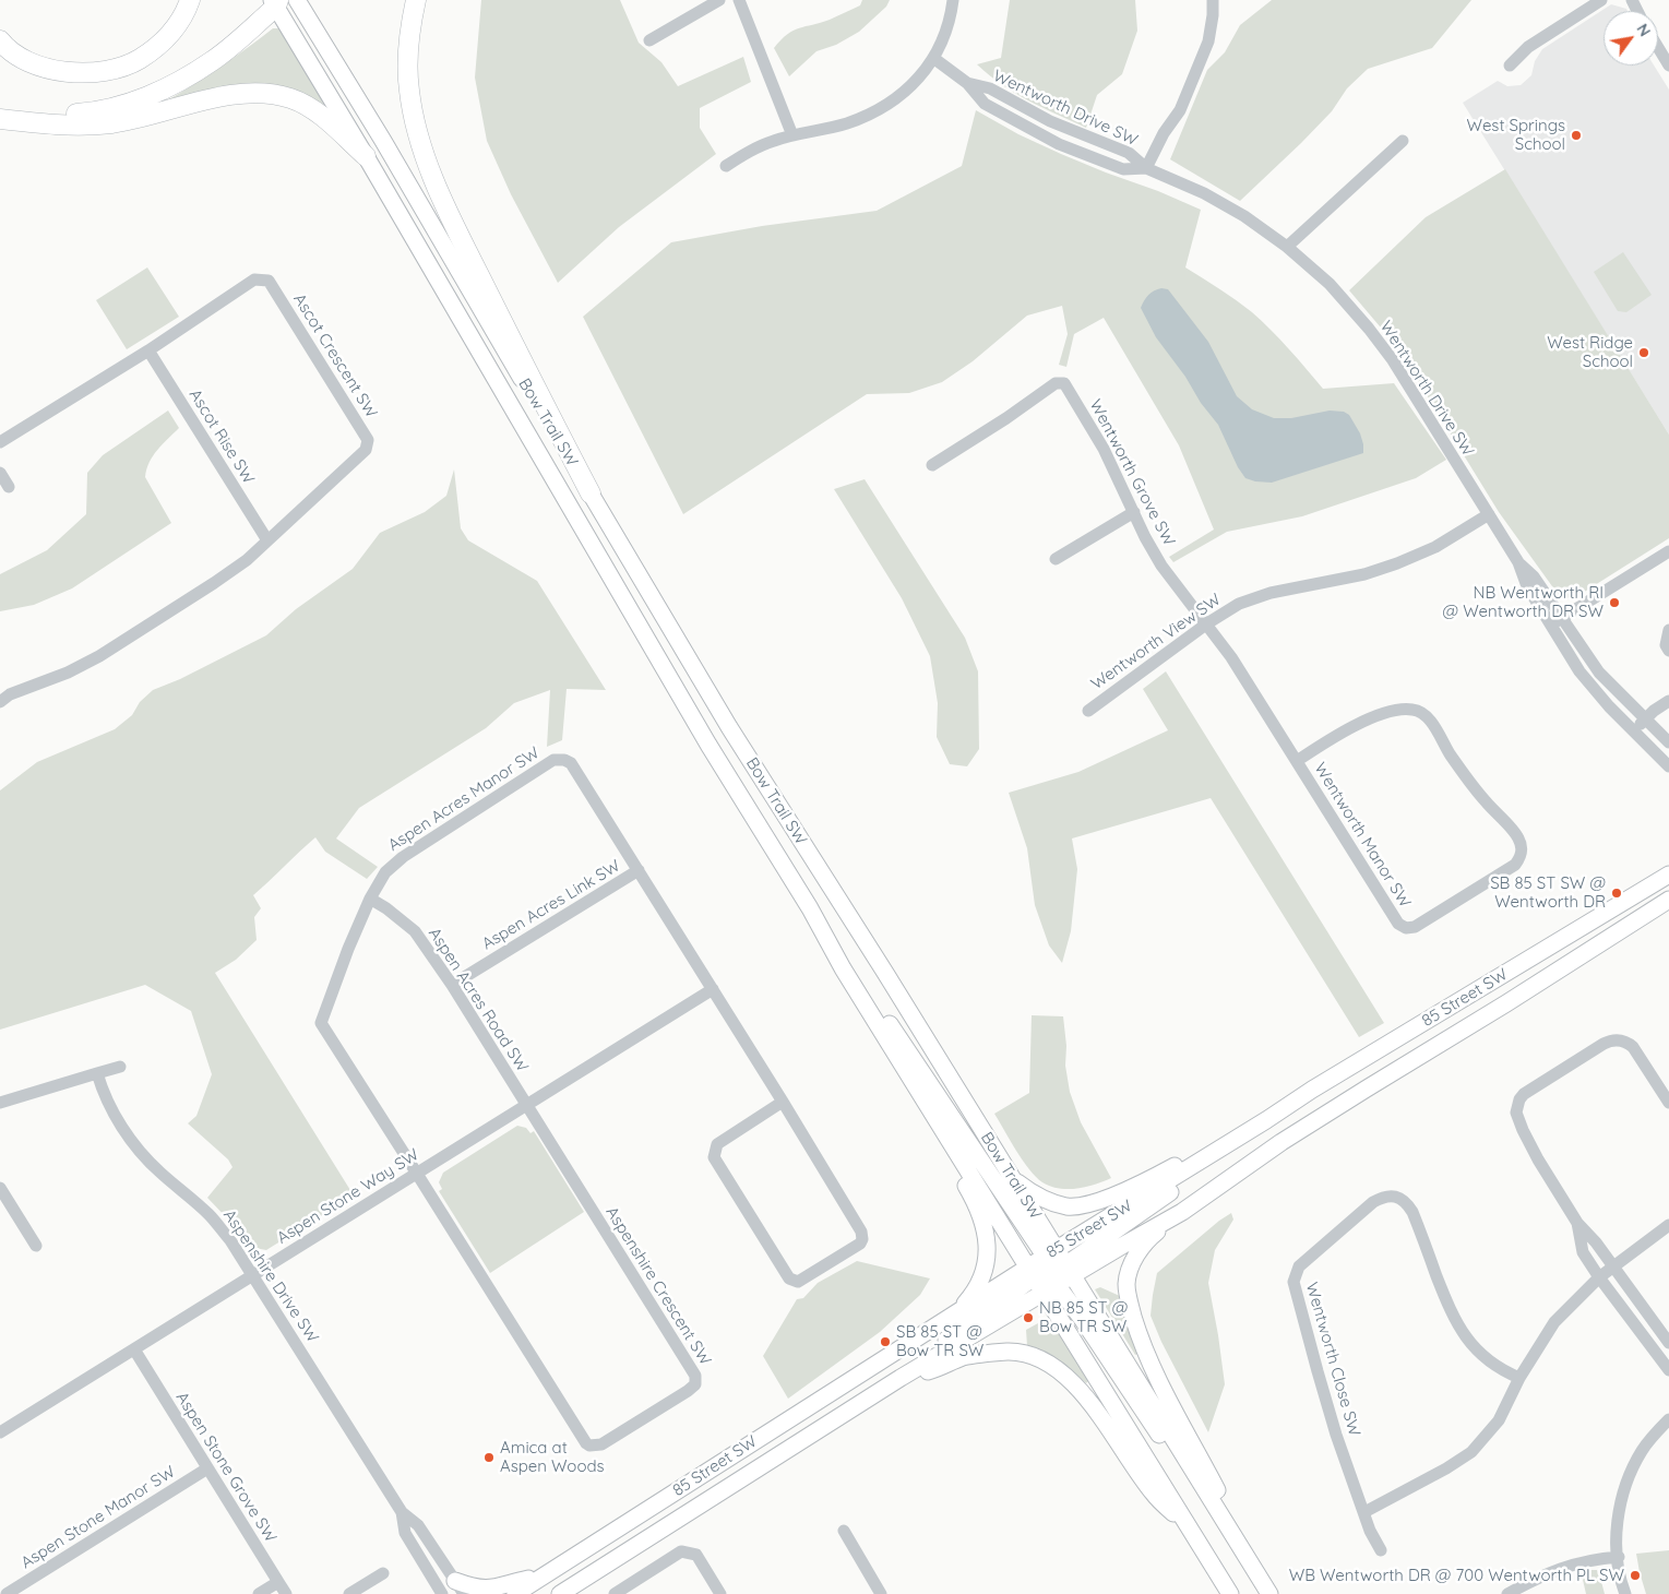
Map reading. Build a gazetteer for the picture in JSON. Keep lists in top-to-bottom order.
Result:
{
  "streets": {
    "main road": ["Bow Trail SW", "85 Street SW"],
    "street": [
      "Wentworth Drive SW",
      "Ascot Crescent SW",
      "Ascot Rise SW",
      "Wentworth Grove SW",
      "Wentworth View SW",
      "Aspen Acres Manor SW",
      "Wentworth Manor SW",
      "Aspen Acres Link SW",
      "Aspen Acres Road SW",
      "Aspen Stone Way SW",
      "Aspenshire Drive SW",
      "Aspenshire Crescent SW",
      "Wentworth Close SW",
      "Aspen Stone Grove SW",
      "Aspen Stone Manor SW"
    ]
  },
  "crossings": [
    ["Wentworth Drive SW", "Wentworth View SW"],
    ["Ascot Crescent SW", "Ascot Rise SW"],
    ["Bow Trail SW", "85 Street SW"],
    ["Wentworth Grove SW", "Wentworth View SW"],
    ["Wentworth Grove SW", "Wentworth Manor SW"],
    ["Wentworth View SW", "Wentworth Manor SW"],
    ["Aspen Acres Manor SW", "Aspen Acres Link SW"],
    ["Aspen Acres Manor SW", "Aspen Acres Road SW"],
    ["Aspen Acres Manor SW", "Aspen Stone Way SW"],
    ["Aspen Acres Manor SW", "Aspenshire Crescent SW"],
    ["Aspen Acres Link SW", "Aspen Acres Road SW"],
    ["Aspen Acres Road SW", "Aspen Stone Way SW"],
    ["Aspen Acres Road SW", "Aspenshire Crescent SW"],
    ["Aspen Stone Way SW", "Aspenshire Drive SW"],
    ["Aspen Stone Way SW", "Aspenshire Crescent SW"],
    ["Aspen Stone Way SW", "Aspen Stone Grove SW"],
    ["Aspen Stone Grove SW", "Aspen Stone Manor SW"]
  ],
  "places": [
    "West Springs School",
    "West Ridge School",
    "NB Wentworth RI @ Wentworth DR SW",
    "SB 85 ST SW @ Wentworth DR",
    "NB 85 ST @ Bow TR SW",
    "SB 85 ST @ Bow TR SW",
    "Amica at Aspen Woods",
    "WB Wentworth DR @ 700 Wentworth PL SW"
  ],
  "north": "top right"
}
